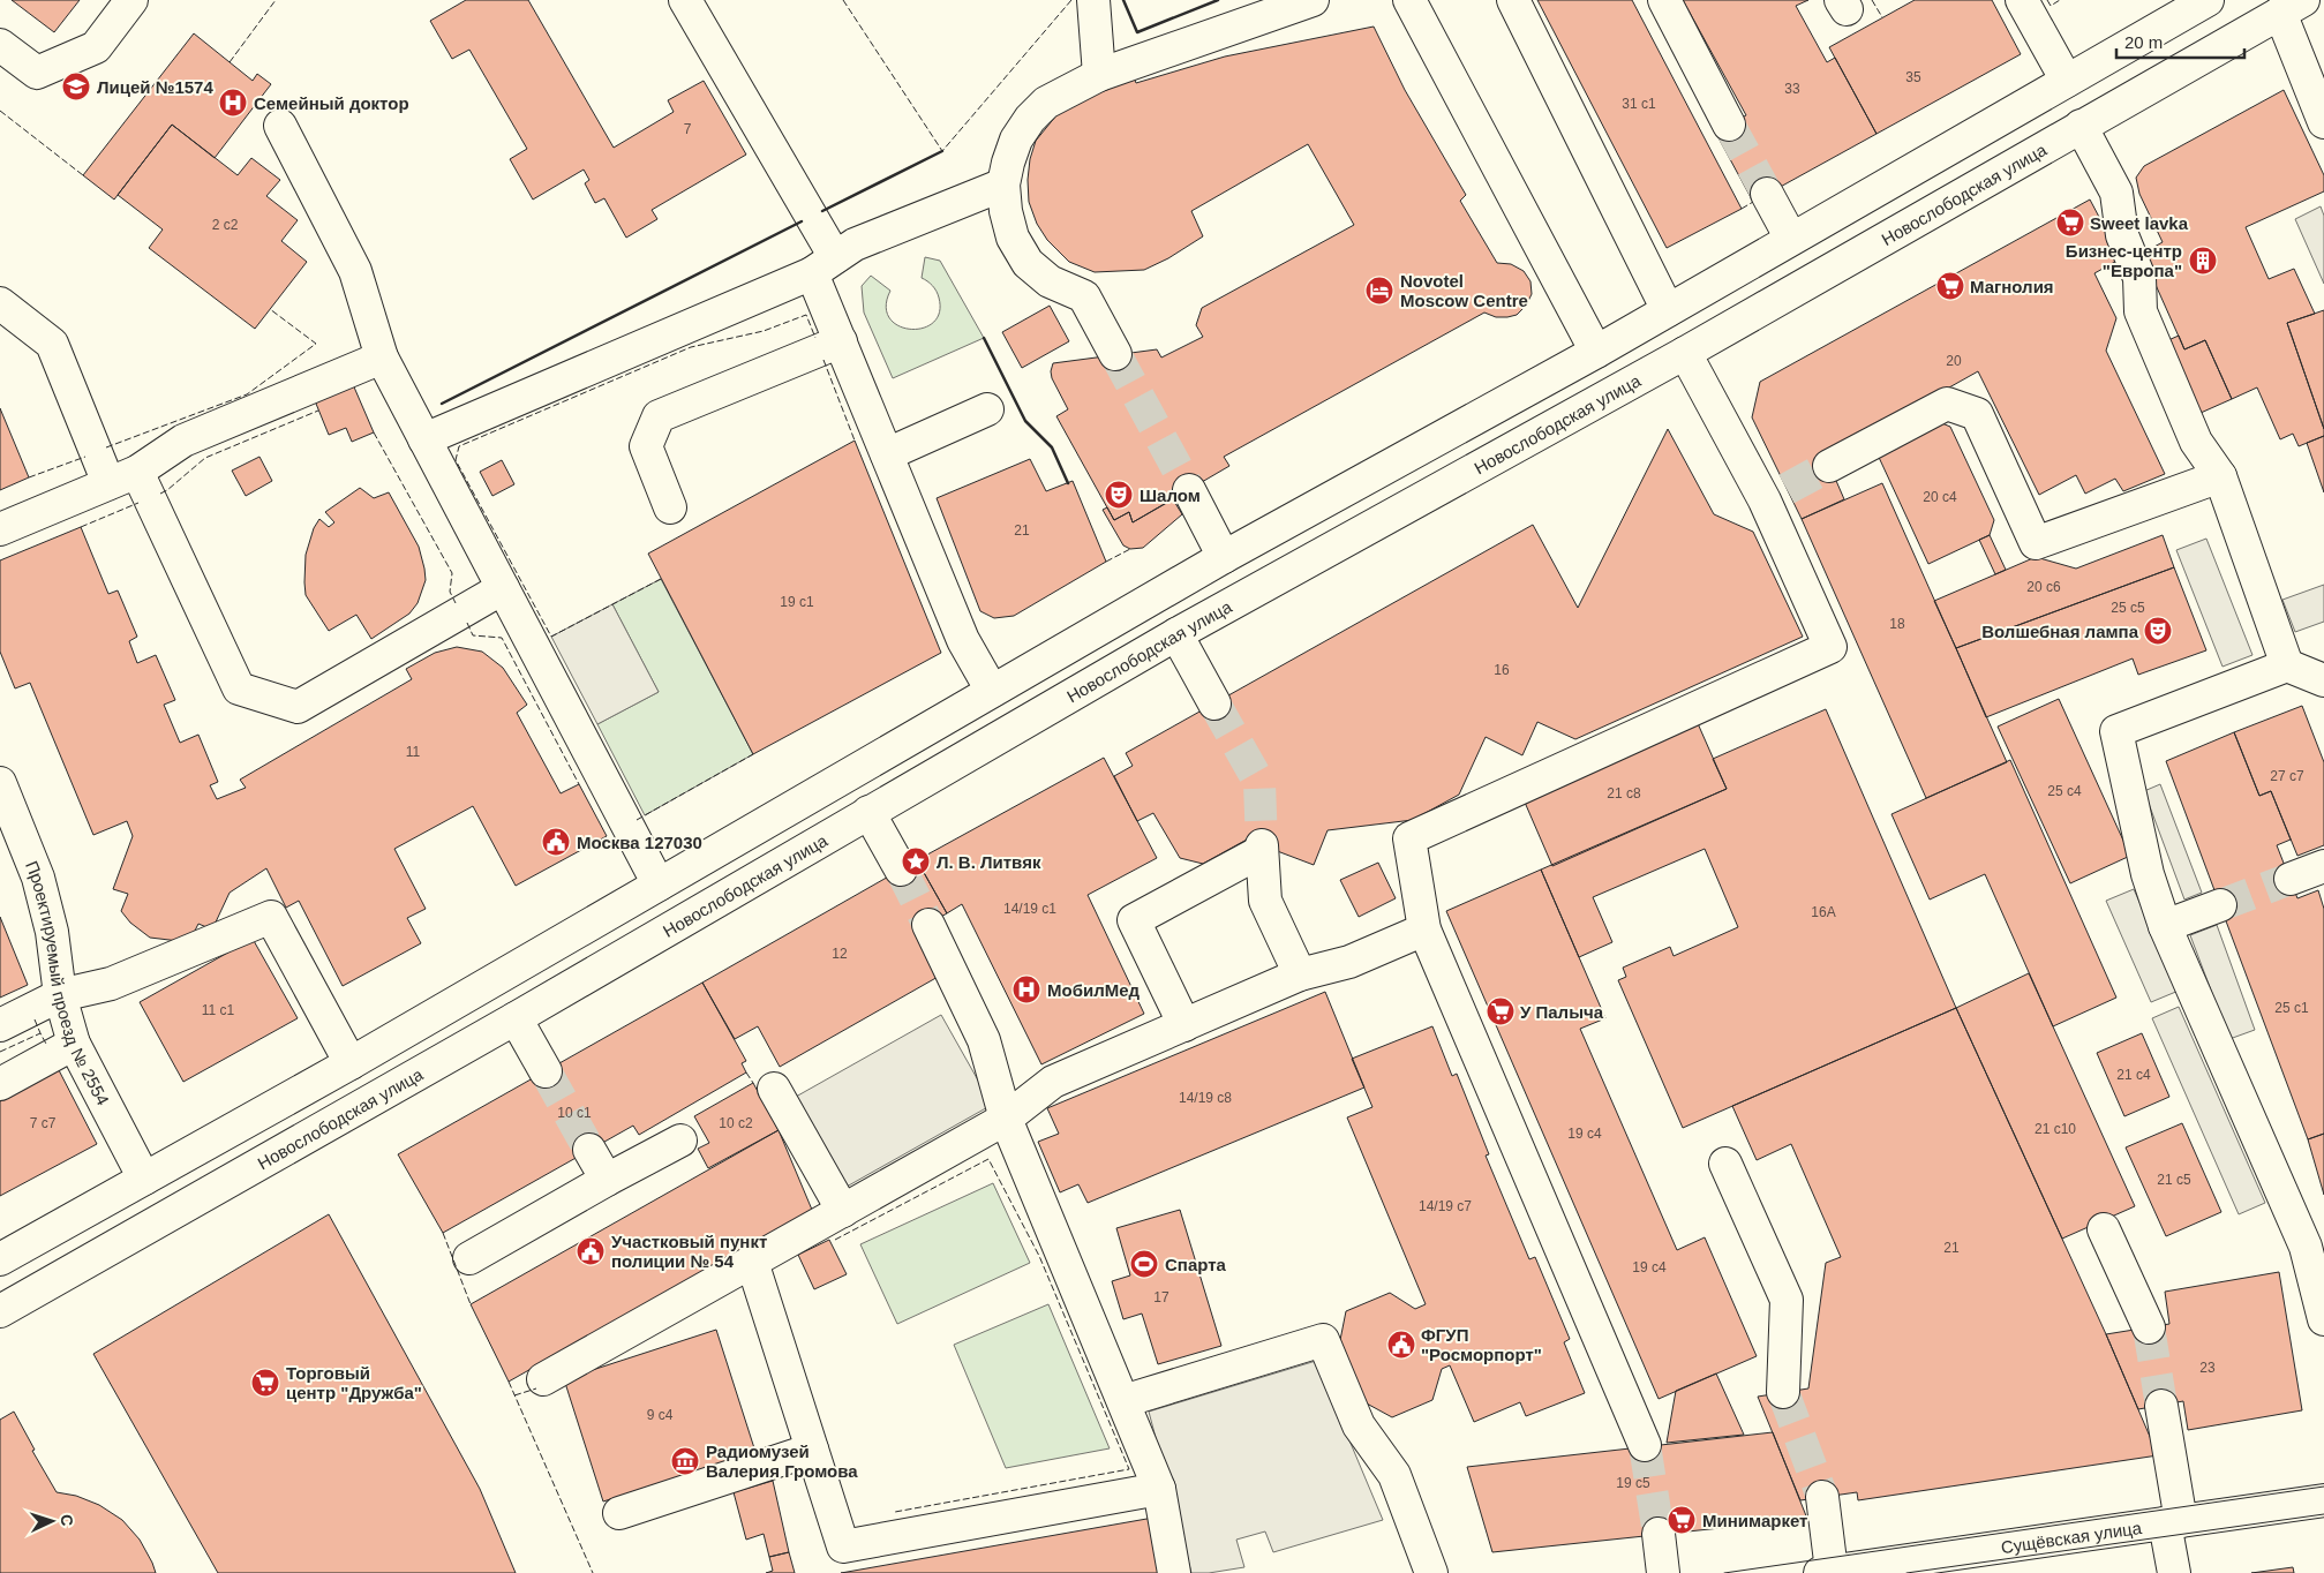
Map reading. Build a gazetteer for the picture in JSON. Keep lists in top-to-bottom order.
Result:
{
  "streets": {
    "main road": ["Новослободская улица", "Проектируемый проезд № 2554", "Сущёвская улица"]
  },
  "places": {
    "school or university": ["Лицей №1574"],
    "hospital": ["Семейный доктор", "МобилМед"],
    "supermarket": [
      "Sweet lavka",
      "Магнолия",
      "У Палыча",
      "Торговый центр \"Дружба\"",
      "Минимаркет"
    ],
    "building": ["Бизнес-центр \"Европа\""],
    "hotel": ["Novotel Moscow Centre"],
    "theatre": ["Шалом", "Волшебная лампа"],
    "public building": ["Москва 127030", "Участковый пункт полиции № 54", "ФГУП \"Росморпорт\""],
    "place": ["Л. В. Литвяк"],
    "sports": ["Спарта"],
    "museum": ["Радиомузей Валерия Громова"]
  },
  "house_numbers": [
    "35",
    "33",
    "31 с1",
    "7",
    "2 с2",
    "20",
    "20 с4",
    "21",
    "20 с6",
    "19 с1",
    "25 с5",
    "18",
    "16",
    "11",
    "27 с7",
    "25 с4",
    "21 с8",
    "14/19 с1",
    "16А",
    "12",
    "25 с1",
    "11 с1",
    "21 с4",
    "14/19 с8",
    "10 с1",
    "7 с7",
    "10 с2",
    "21 с10",
    "19 с4",
    "21 с5",
    "14/19 с7",
    "21",
    "19 с4",
    "17",
    "23",
    "9 с4",
    "19 с5"
  ],
  "scale_bar": "20 m",
  "north": "right"
}
